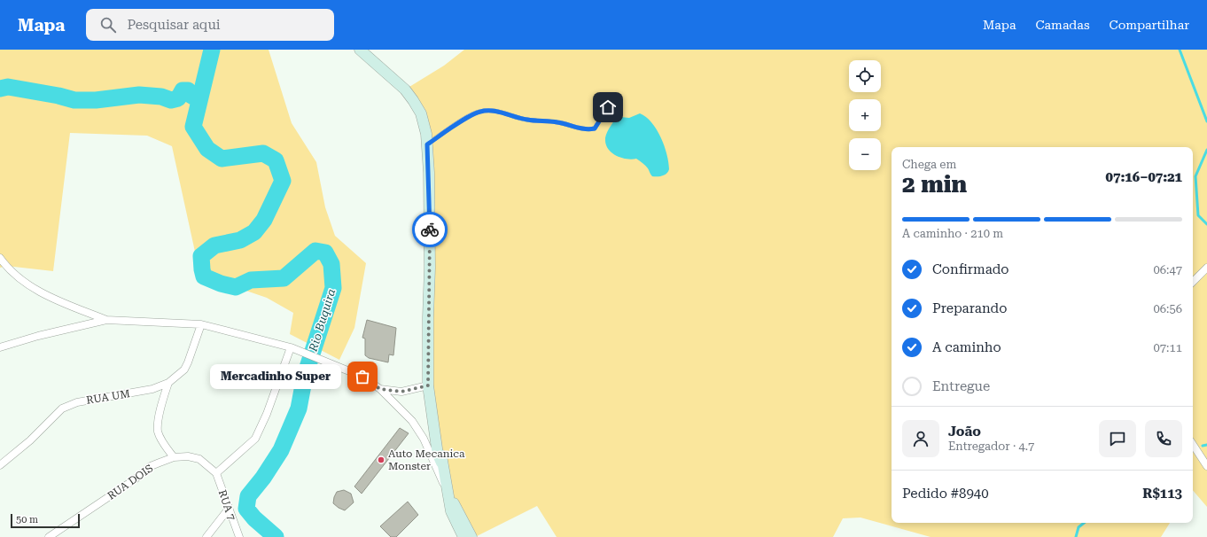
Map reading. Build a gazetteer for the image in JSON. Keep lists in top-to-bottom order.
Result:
{
  "streets": {
    "street": ["RUA UM", "RUA DOIS", "RUA 7"]
  },
  "crossings": [
    ["RUA DOIS", "RUA 7"]
  ],
  "water": ["Rio Buquira"],
  "places": ["Mercadinho Super", "Auto Mecanica Monster"],
  "scale_bar": "50 m",
  "page": {
    "header": "Mapa",
    "search": "Pesquisar aqui",
    "nav": ["Mapa", "Camadas", "Compartilhar"],
    "map_buttons": ["+", "−"],
    "heading": ["2 min", "Chega em", "07:16–07:21"],
    "panel": [
      "João",
      "Entregador · 4.7",
      "Pedido #8940",
      "R$113"
    ],
    "bar": "A caminho · 210 m",
    "list": [
      ["Confirmado", "06:47"],
      ["Preparando", "06:56"],
      ["A caminho", "07:11"],
      "Entregue"
    ],
    "bubble": "Mercadinho Super",
    "scale": "50 m"
  }
}
